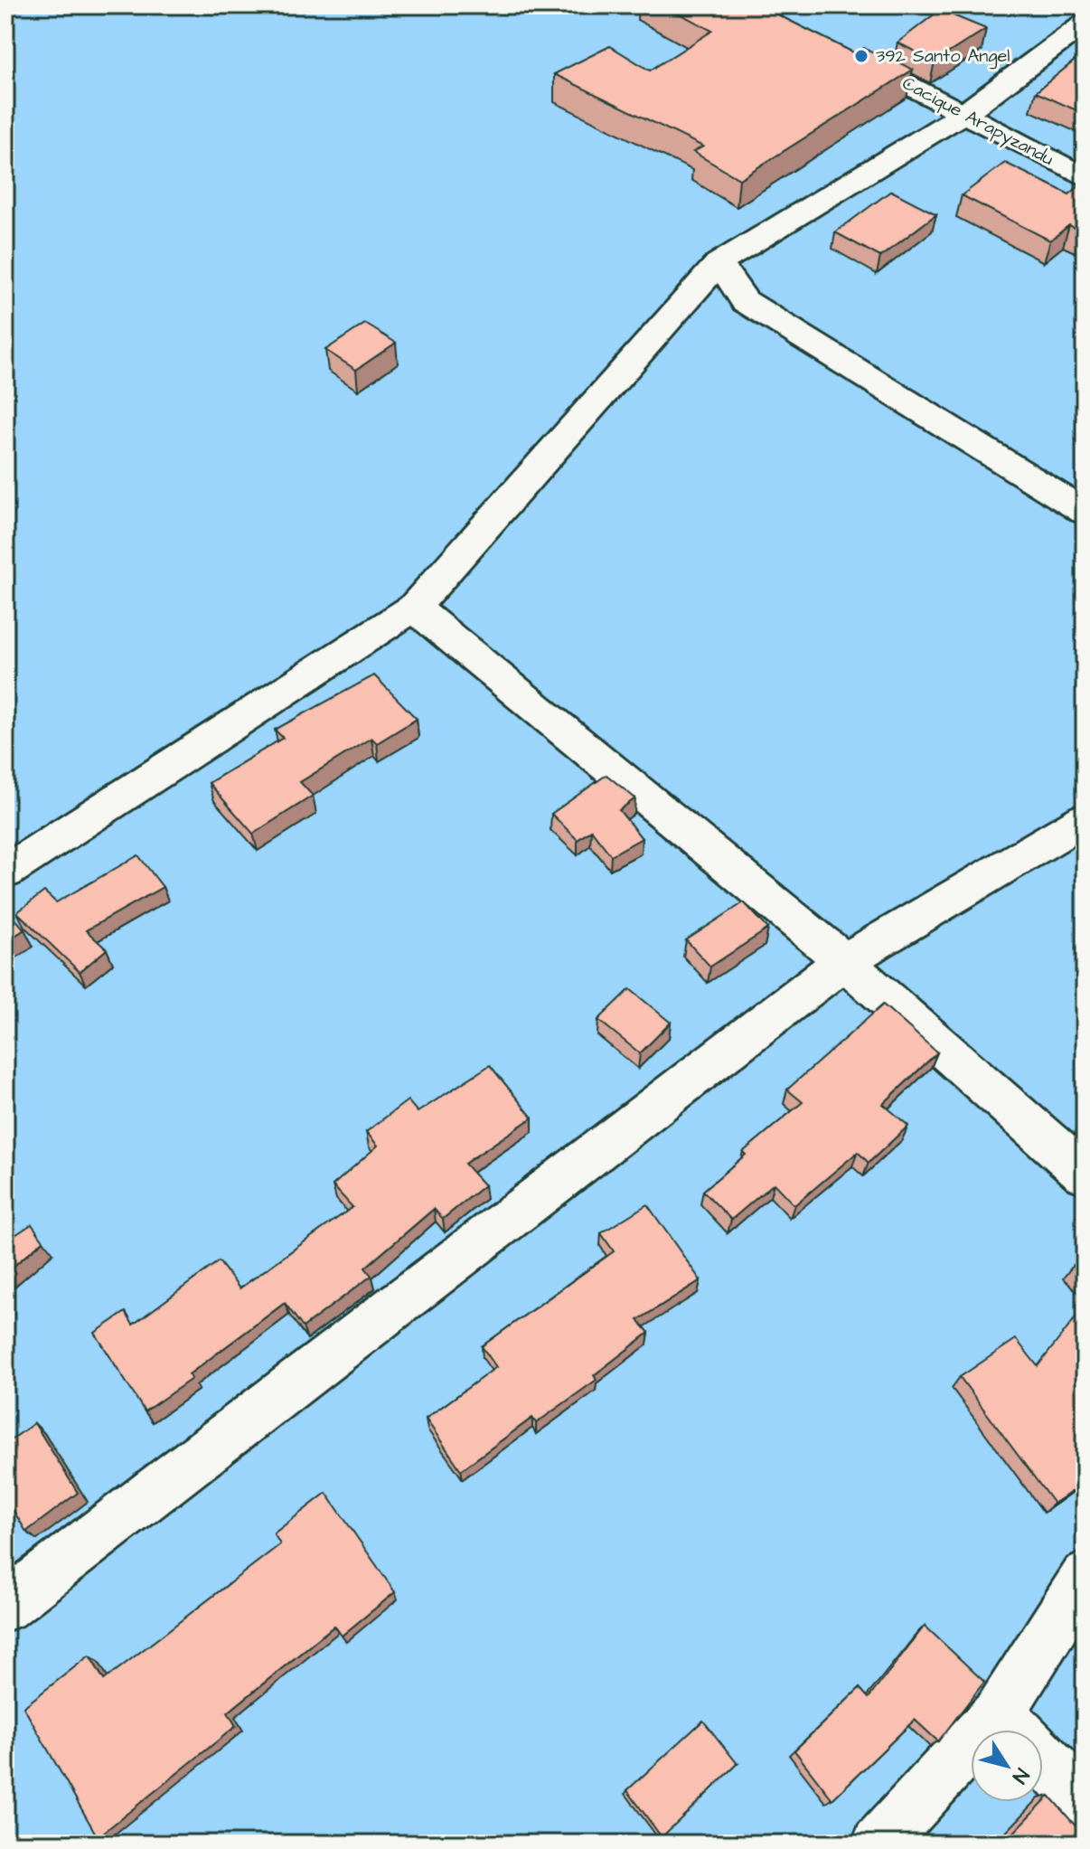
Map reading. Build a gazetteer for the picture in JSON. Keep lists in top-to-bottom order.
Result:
{
  "streets": {
    "street": ["Cacique Arapyzandu"]
  },
  "places": ["392 Santo Angel"],
  "north": "bottom right"
}
